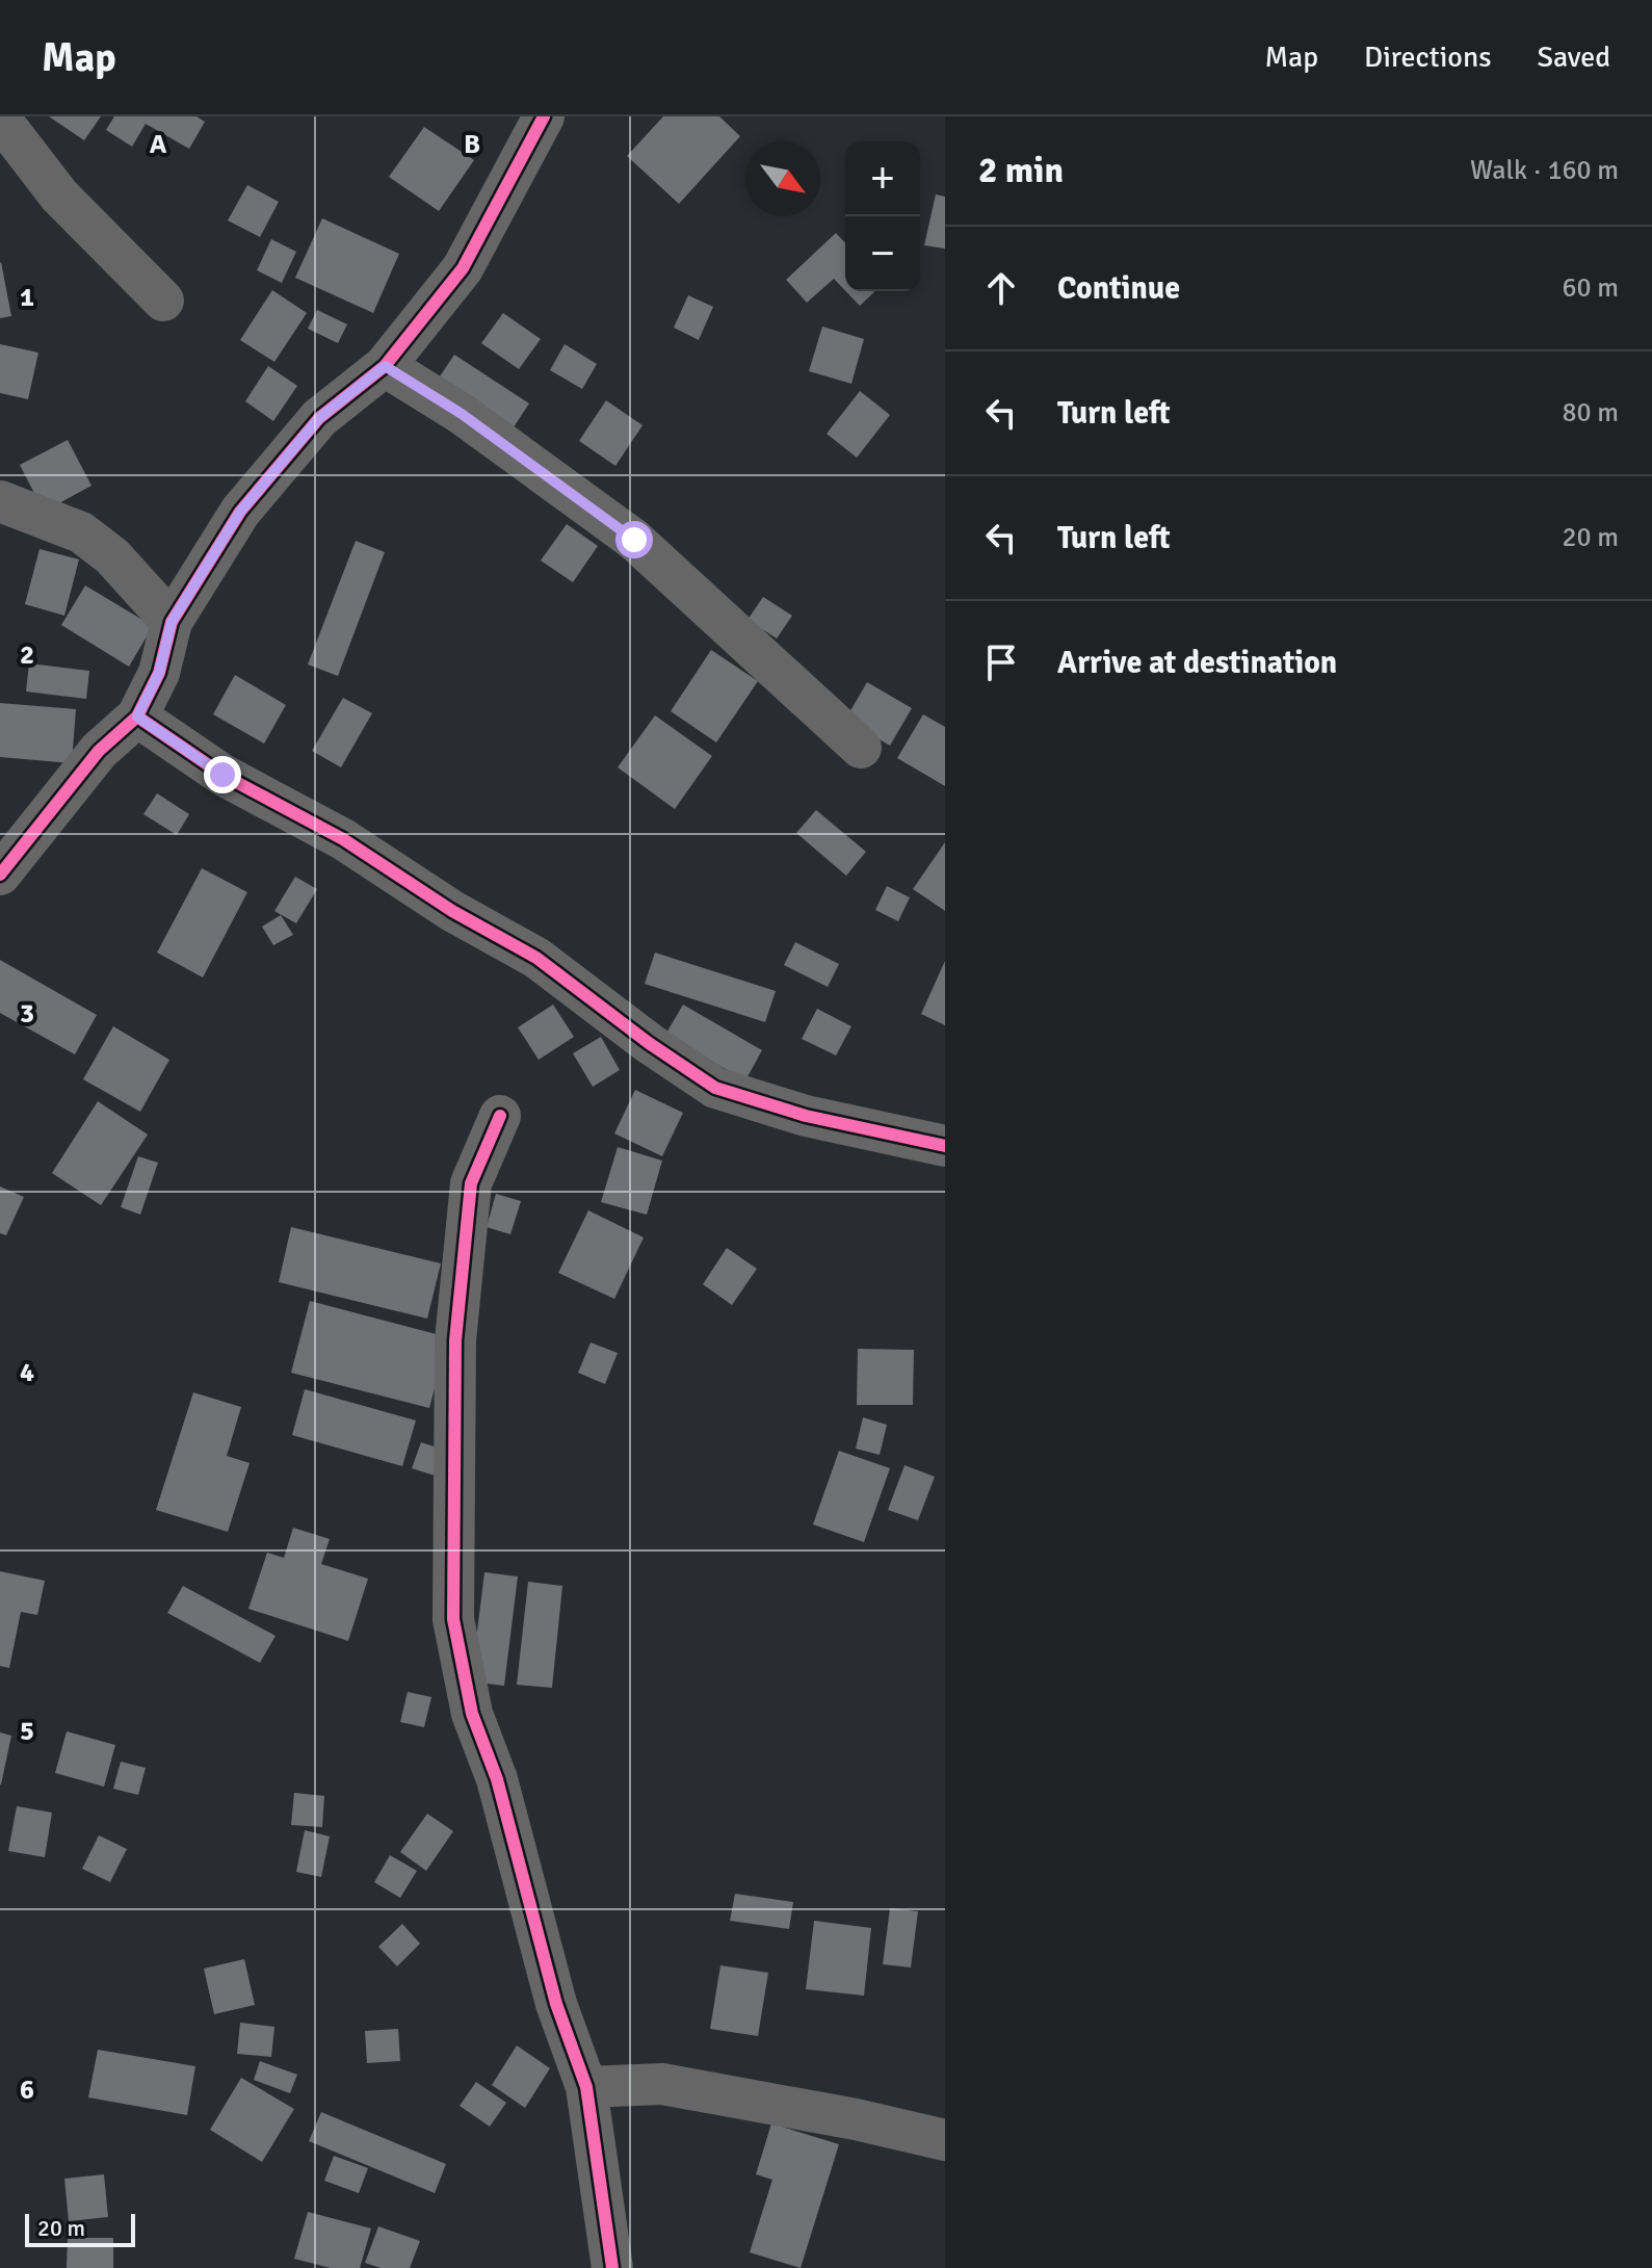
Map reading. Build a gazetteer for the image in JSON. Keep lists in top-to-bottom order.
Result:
{
  "scale_bar": "20 m",
  "north": "bottom right",
  "page": {
    "header": "Map",
    "nav": ["Map", "Directions", "Saved"],
    "heading": ["2 min", "Walk · 160 m"],
    "map_buttons": ["+", "−"],
    "list": [
      ["Continue", "60 m"],
      ["Turn left", "80 m"],
      ["Turn left", "20 m"],
      "Arrive at destination"
    ],
    "scale": "20 m"
  },
  "grid": {
    "columns": ["A", "B"],
    "rows": [
      "1",
      "2",
      "3",
      "4",
      "5",
      "6"
    ]
  }
}
